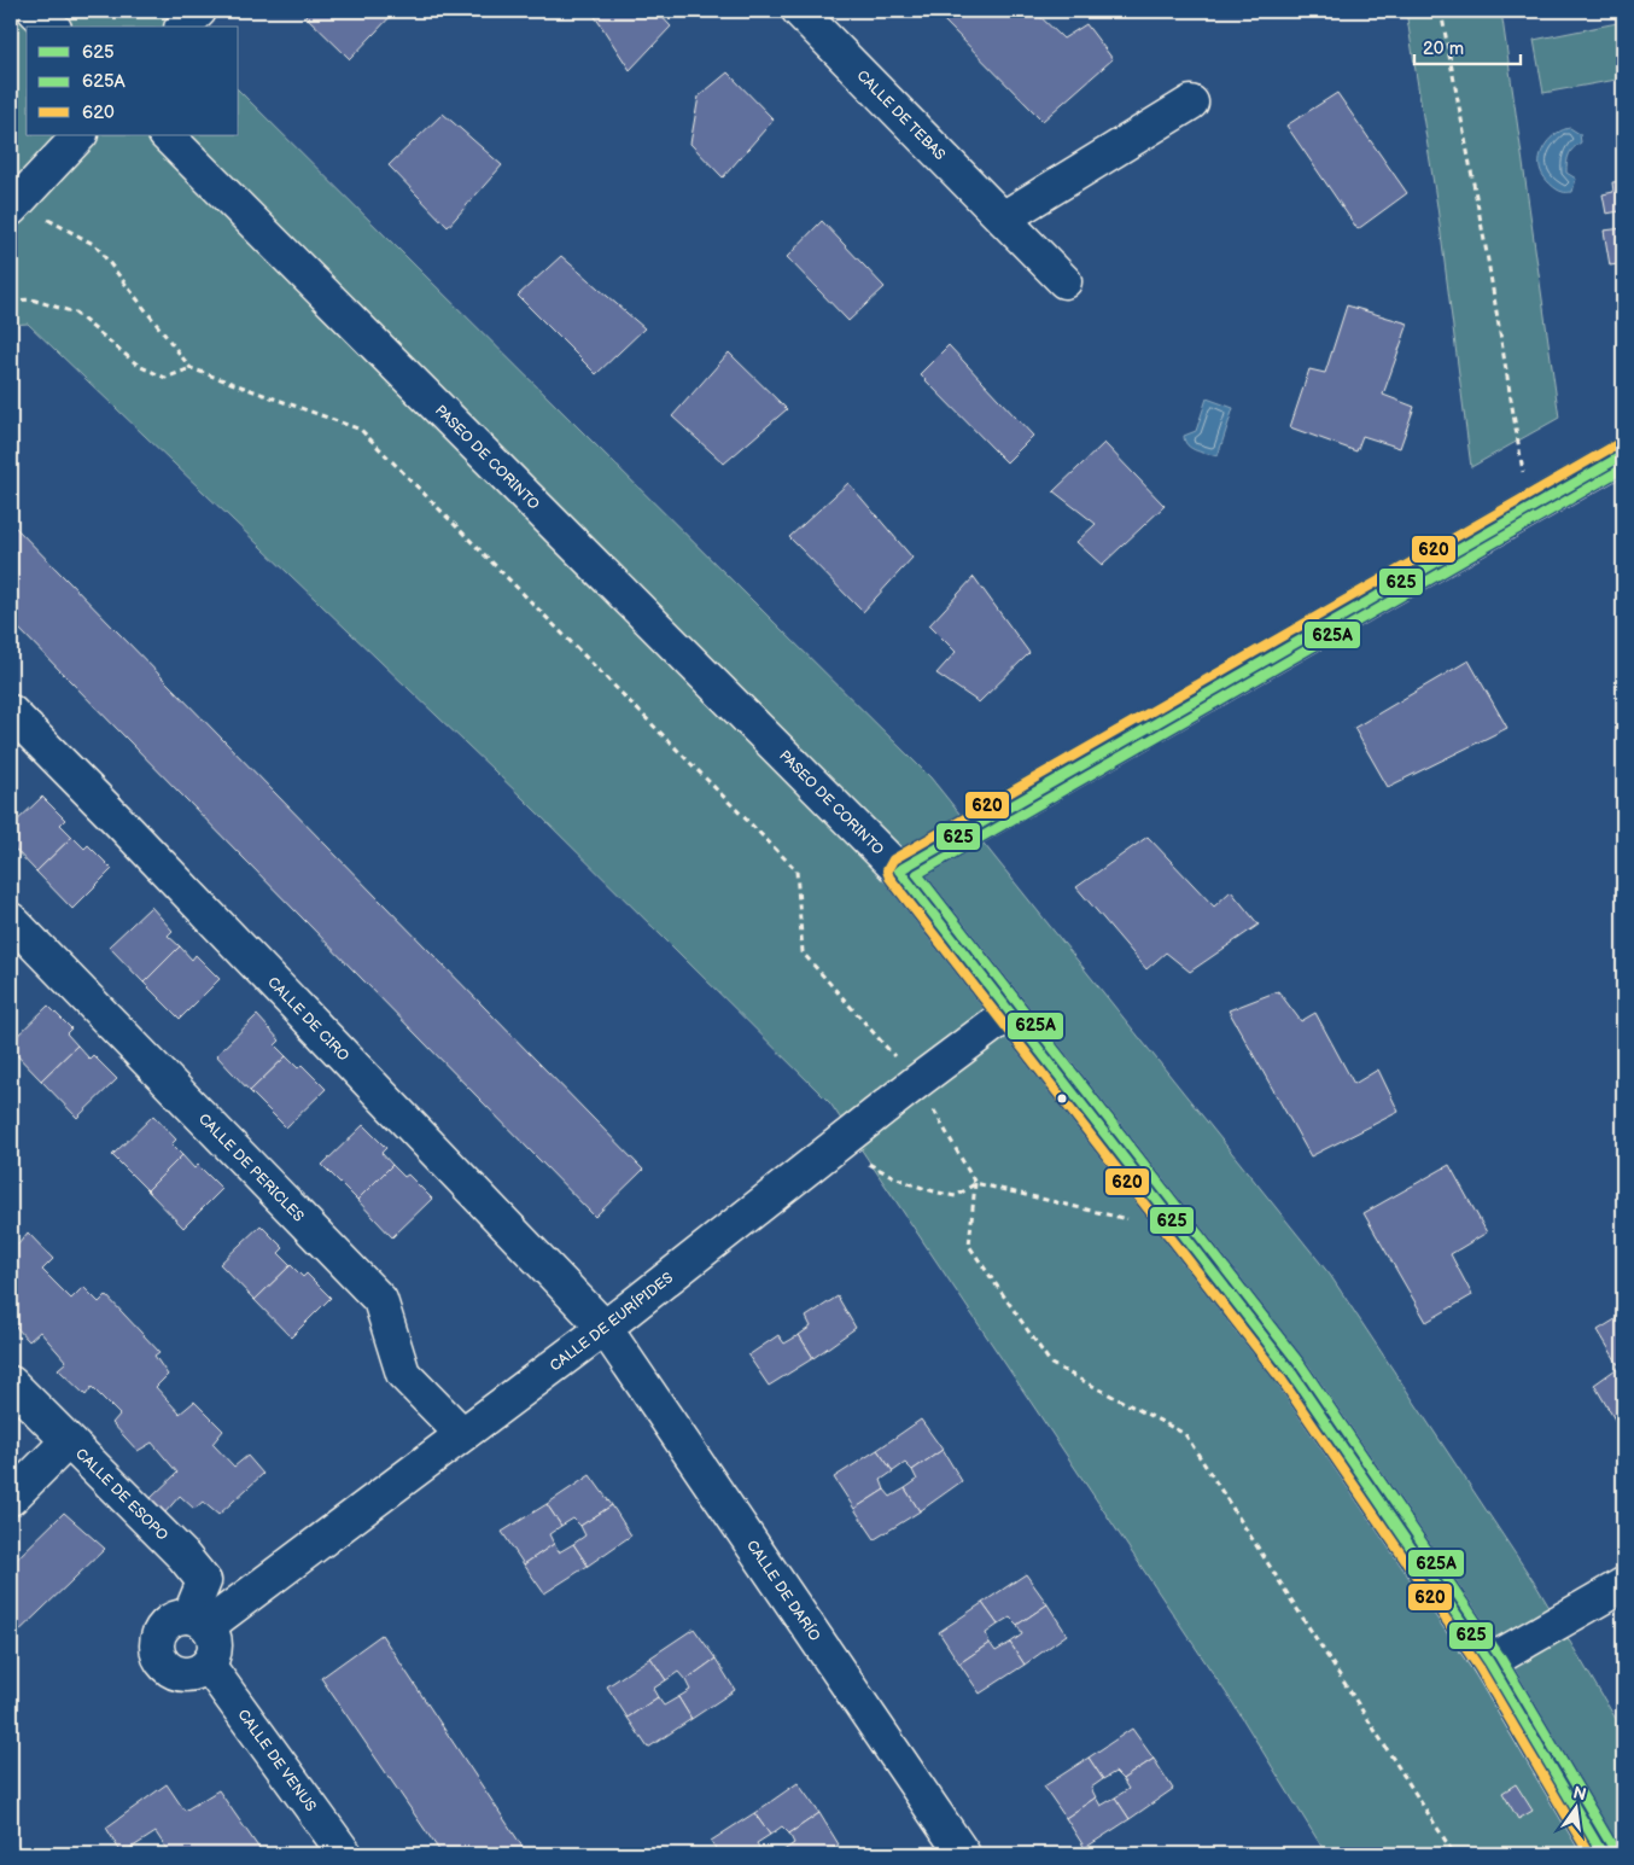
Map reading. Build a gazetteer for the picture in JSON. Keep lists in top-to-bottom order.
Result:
{
  "streets": {
    "street": [
      "CALLE DE TEBAS",
      "PASEO DE CORINTO",
      "CALLE DE CIRO",
      "CALLE DE PERICLES",
      "CALLE DE EURÍPIDES",
      "CALLE DE ESOPO",
      "CALLE DE DARÍO",
      "CALLE DE VENUS"
    ]
  },
  "crossings": [
    ["PASEO DE CORINTO", "CALLE DE EURÍPIDES"],
    ["CALLE DE CIRO", "CALLE DE EURÍPIDES"],
    ["CALLE DE CIRO", "CALLE DE DARÍO"],
    ["CALLE DE PERICLES", "CALLE DE EURÍPIDES"],
    ["CALLE DE EURÍPIDES", "CALLE DE ESOPO"],
    ["CALLE DE EURÍPIDES", "CALLE DE DARÍO"],
    ["CALLE DE EURÍPIDES", "CALLE DE VENUS"],
    ["CALLE DE ESOPO", "CALLE DE VENUS"]
  ],
  "lines": ["transit line 620", "transit line 625", "transit line 625A"],
  "legend": ["625", "625A", "620"],
  "scale_bar": "20 m",
  "north": "top"
}
